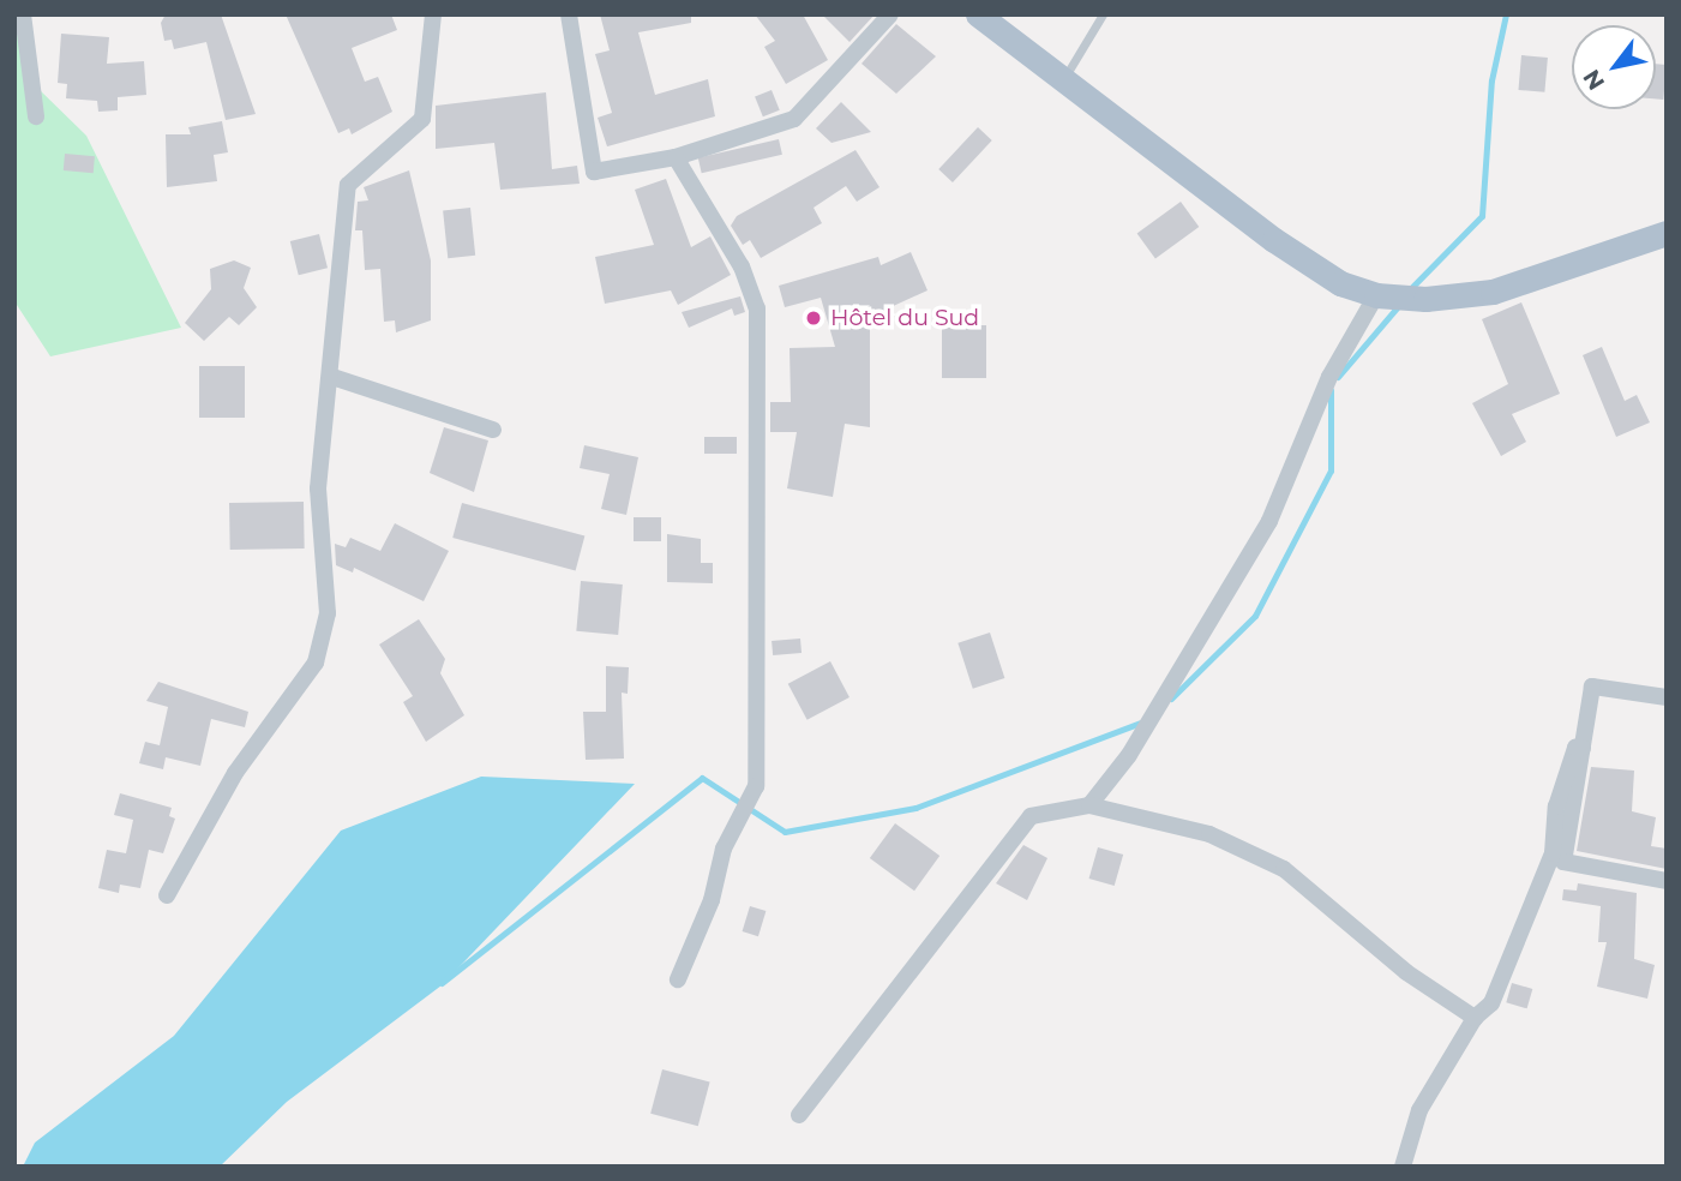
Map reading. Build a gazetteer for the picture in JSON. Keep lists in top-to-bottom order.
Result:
{
  "places": ["Hôtel du Sud"],
  "north": "bottom left"
}
